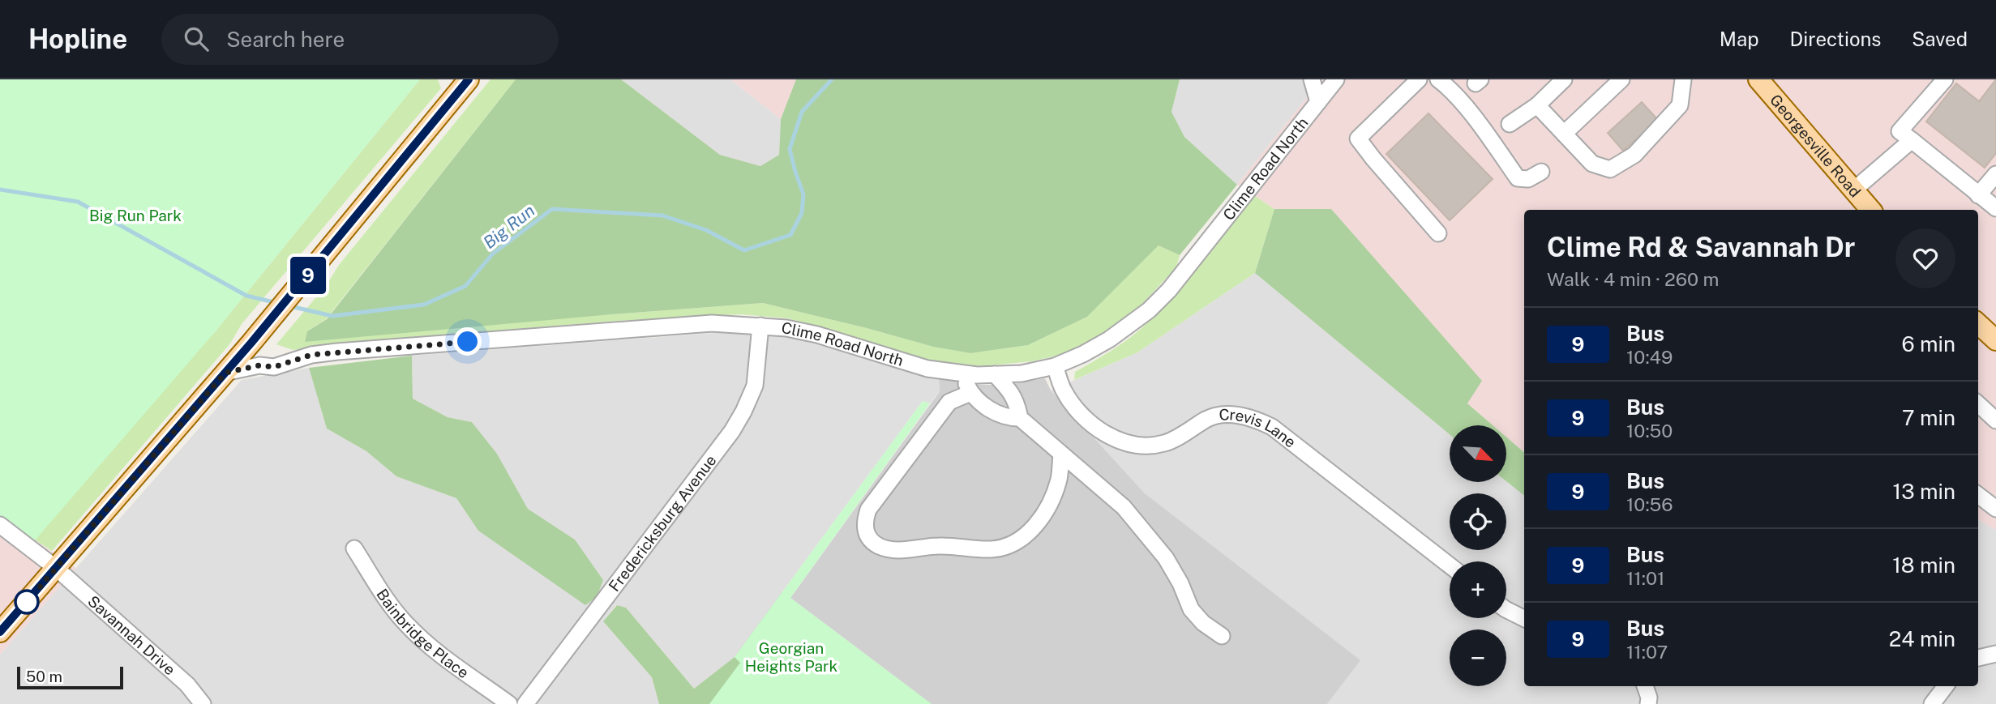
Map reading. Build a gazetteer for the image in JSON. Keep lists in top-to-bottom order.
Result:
{
  "streets": {
    "main road": ["Georgesville Road"],
    "street": [
      "Clime Road North",
      "Crevis Lane",
      "Fredericksburg Avenue",
      "Bainbridge Place",
      "Savannah Drive"
    ]
  },
  "crossings": [
    ["Clime Road North", "Crevis Lane"],
    ["Clime Road North", "Fredericksburg Avenue"]
  ],
  "water": ["Big Run"],
  "parks": ["Big Run Park", "Georgian Heights Park"],
  "lines": ["bus line 9"],
  "scale_bar": "50 m",
  "north": "bottom right",
  "page": {
    "header": "Hopline",
    "search": "Search here",
    "nav": ["Map", "Directions", "Saved"],
    "on_map": "9",
    "heading": ["Clime Rd & Savannah Dr", "Walk · 4 min · 260 m"],
    "list": [
      {
        "mark": "9",
        "name": "Bus",
        "note": "10:49",
        "value": "6 min"
      },
      {
        "mark": "9",
        "name": "Bus",
        "note": "10:50",
        "value": "7 min"
      },
      {
        "mark": "9",
        "name": "Bus",
        "note": "10:56",
        "value": "13 min"
      },
      {
        "mark": "9",
        "name": "Bus",
        "note": "11:01",
        "value": "18 min"
      },
      {
        "mark": "9",
        "name": "Bus",
        "note": "11:07",
        "value": "24 min"
      }
    ],
    "map_buttons": ["+", "−"],
    "scale": "50 m"
  }
}
